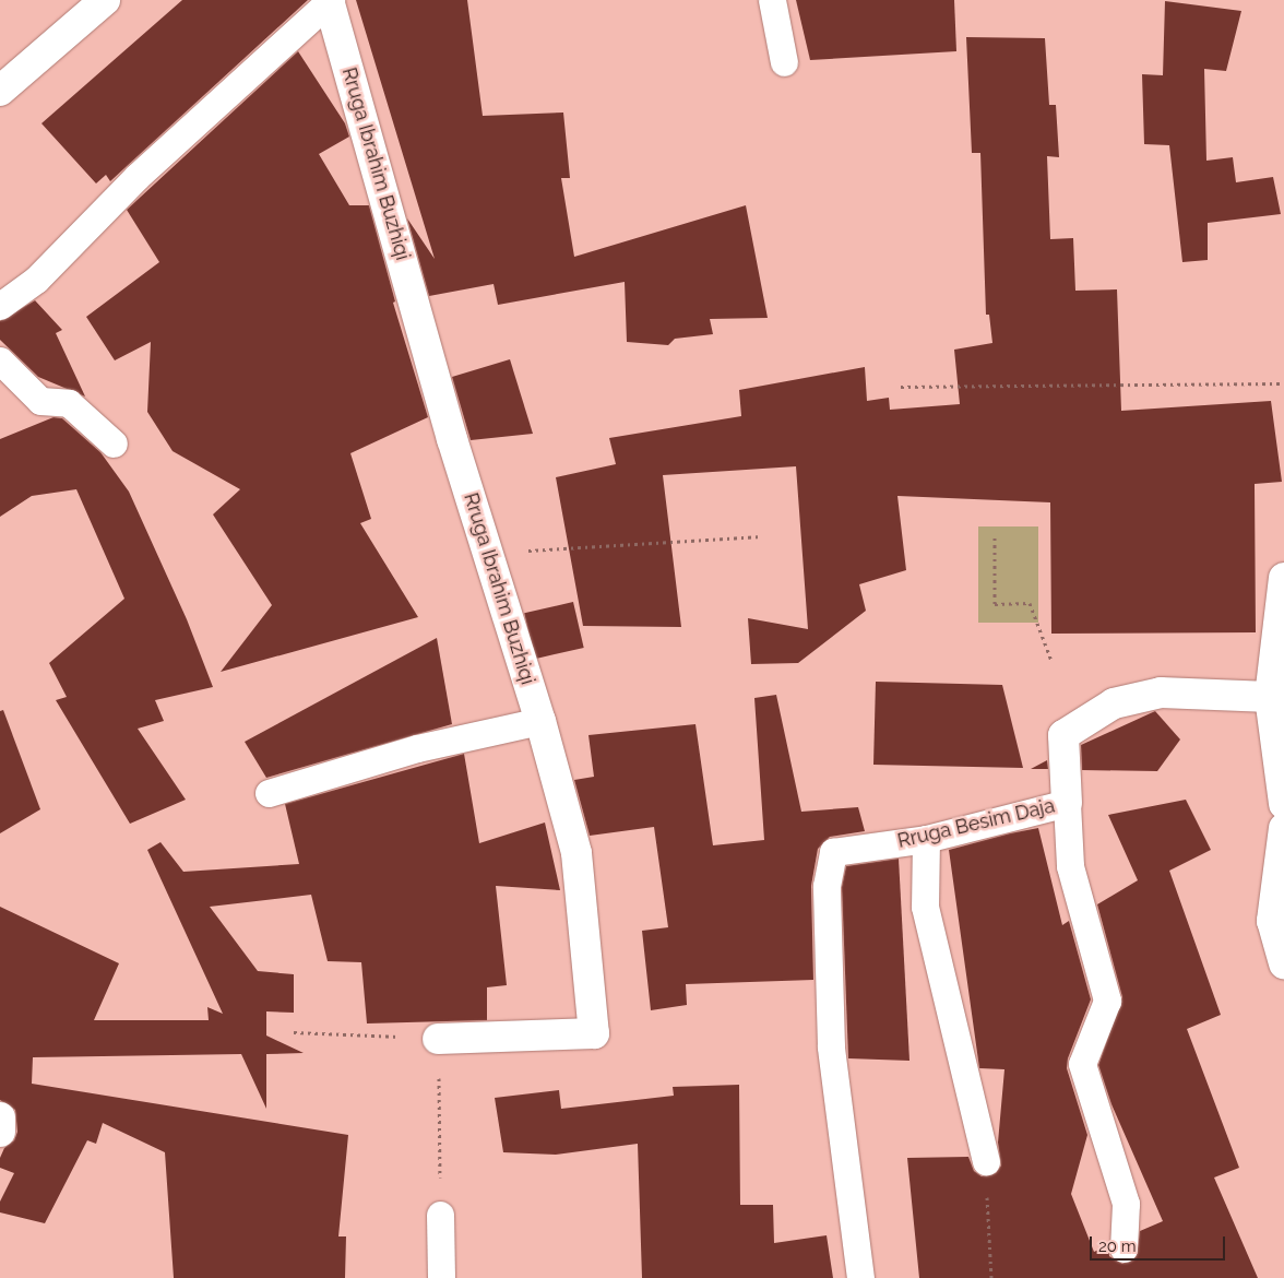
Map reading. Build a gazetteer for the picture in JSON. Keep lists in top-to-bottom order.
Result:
{
  "streets": {
    "street": ["Rruga Ibrahim Buzhiqi", "Rruga Besim Daja"]
  },
  "scale_bar": "20 m"
}
